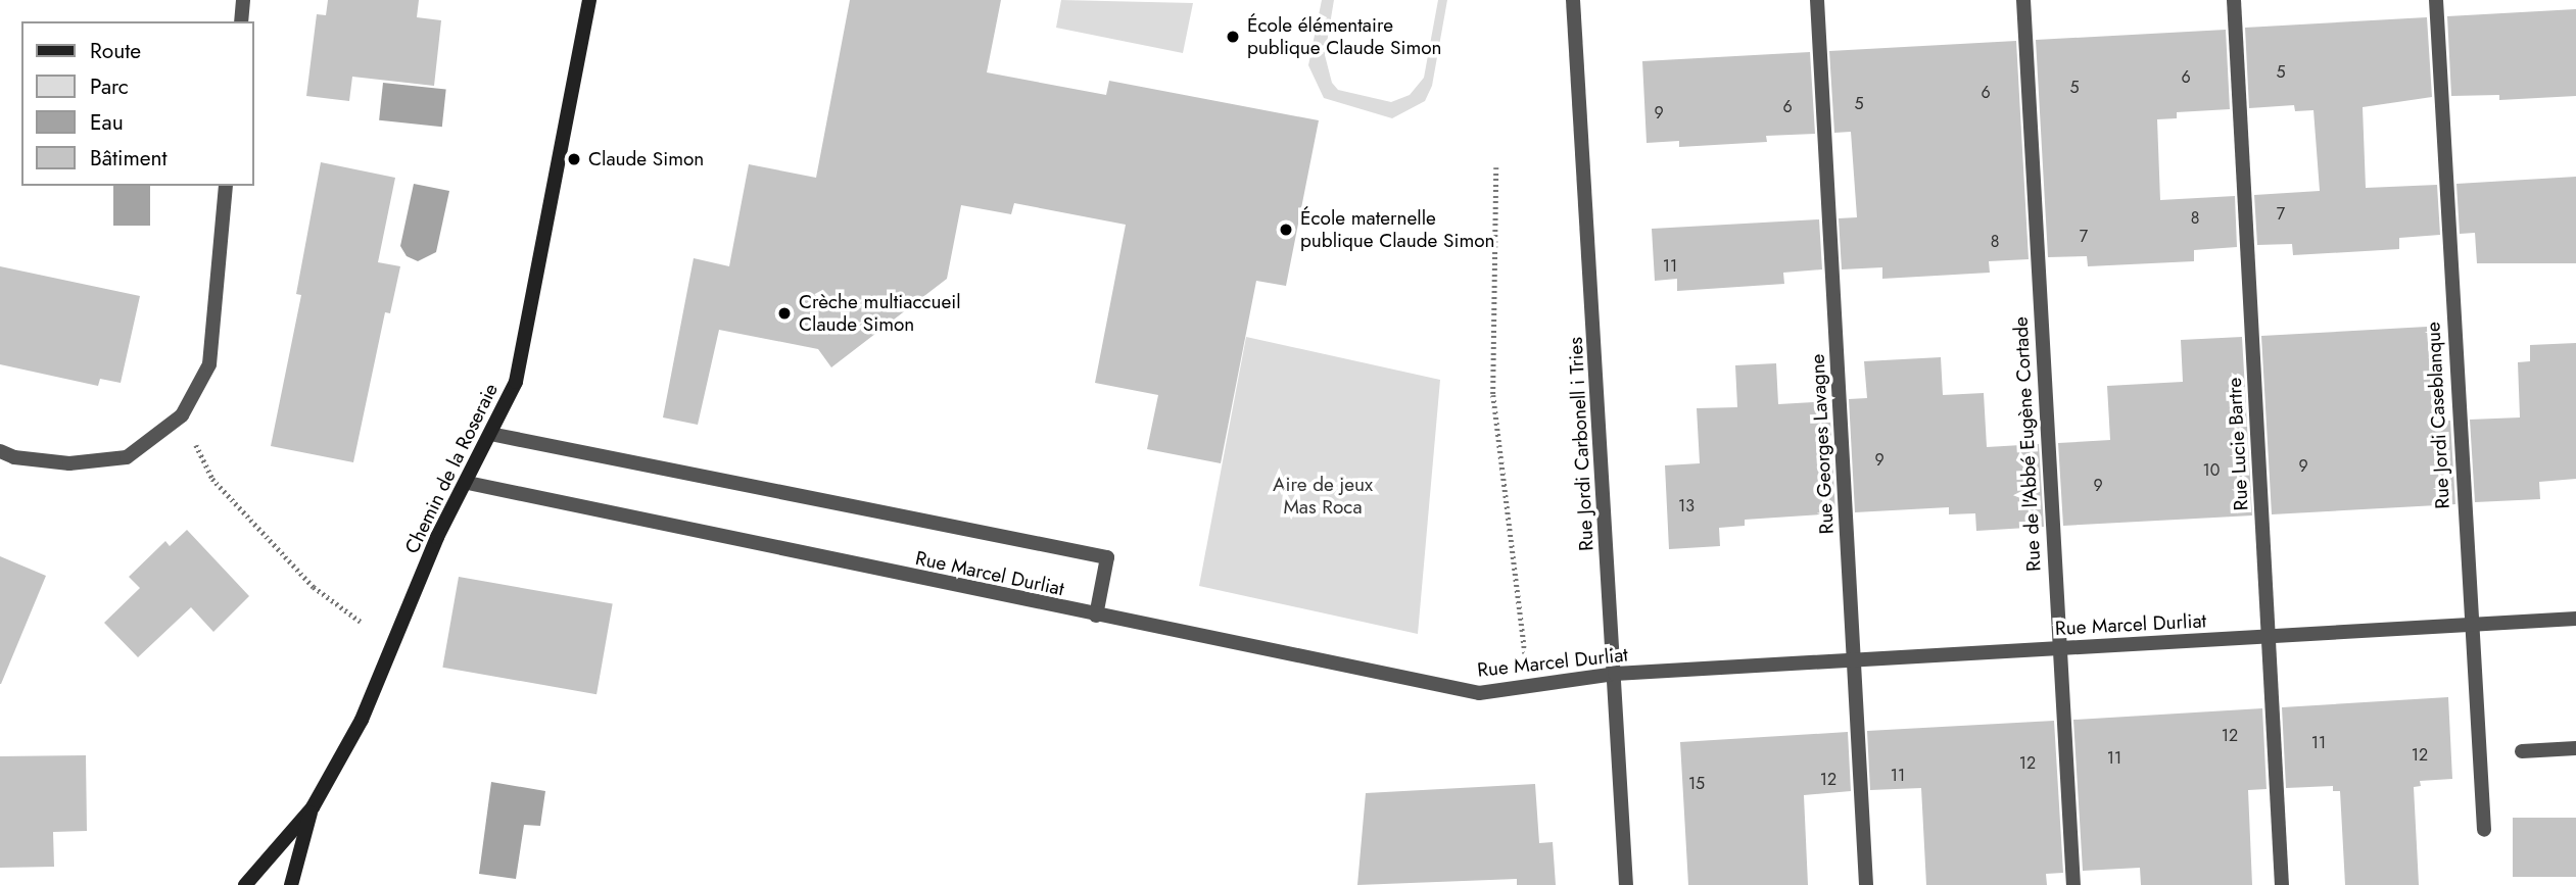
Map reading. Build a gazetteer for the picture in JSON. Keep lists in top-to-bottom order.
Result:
{
  "streets": {
    "street": [
      "Rue Jordi Caseblanque",
      "Rue Jordi Carbonell i Tries",
      "Rue Georges Lavagne",
      "Rue de l'Abbé Eugène Cortade",
      "Rue Lucie Bartre",
      "Chemin de la Roseraie",
      "Rue Marcel Durliat"
    ]
  },
  "crossings": [
    ["Rue Jordi Caseblanque", "Rue Marcel Durliat"],
    ["Rue Jordi Carbonell i Tries", "Rue Marcel Durliat"],
    ["Rue Georges Lavagne", "Rue Marcel Durliat"],
    ["Rue de l'Abbé Eugène Cortade", "Rue Marcel Durliat"],
    ["Rue Lucie Bartre", "Rue Marcel Durliat"],
    ["Chemin de la Roseraie", "Rue Marcel Durliat"]
  ],
  "parks": ["Aire de jeux Mas Roca"],
  "places": [
    "École élémentaire publique Claude Simon",
    "Claude Simon",
    "École maternelle publique Claude Simon",
    "Crèche multiaccueil Claude Simon"
  ],
  "house_numbers": [
    "5",
    "6",
    "5",
    "6",
    "5",
    "6",
    "9",
    "7",
    "8",
    "7",
    "8",
    "11",
    "9",
    "9",
    "10",
    "9",
    "13",
    "12",
    "11",
    "12",
    "11",
    "12",
    "11",
    "12",
    "15"
  ],
  "legend": [
    "Route",
    "Parc",
    "Eau",
    "Bâtiment"
  ]
}
